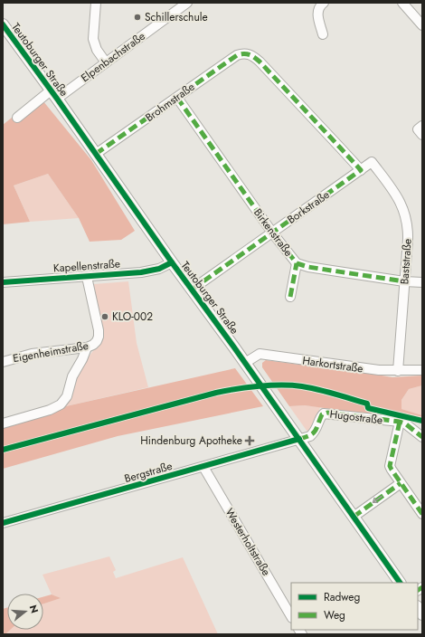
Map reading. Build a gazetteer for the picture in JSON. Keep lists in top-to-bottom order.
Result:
{
  "streets": {
    "main road": ["Teutoburger Straße"],
    "street": [
      "Elpenbachstraße",
      "Brohmstraße",
      "Borkstraße",
      "Birkenstraße",
      "Baststraße",
      "Kapellenstraße",
      "Eigenheimstraße",
      "Harkortstraße",
      "Hugostraße",
      "Bergstraße",
      "Westerholtstraße"
    ]
  },
  "crossings": [
    ["Elpenbachstraße", "Teutoburger Straße"],
    ["Teutoburger Straße", "Brohmstraße"],
    ["Teutoburger Straße", "Borkstraße"],
    ["Teutoburger Straße", "Kapellenstraße"],
    ["Teutoburger Straße", "Harkortstraße"],
    ["Teutoburger Straße", "Hugostraße"],
    ["Teutoburger Straße", "Bergstraße"],
    ["Brohmstraße", "Borkstraße"],
    ["Brohmstraße", "Birkenstraße"],
    ["Borkstraße", "Birkenstraße"],
    ["Borkstraße", "Baststraße"],
    ["Birkenstraße", "Baststraße"],
    ["Baststraße", "Harkortstraße"],
    ["Kapellenstraße", "Eigenheimstraße"],
    ["Hugostraße", "Bergstraße"],
    ["Bergstraße", "Westerholtstraße"]
  ],
  "places": {
    "other": ["Schillerschule", "KLO-002"],
    "health": ["Hindenburg Apotheke"]
  },
  "legend": ["Radweg", "Weg"],
  "north": "right"
}
